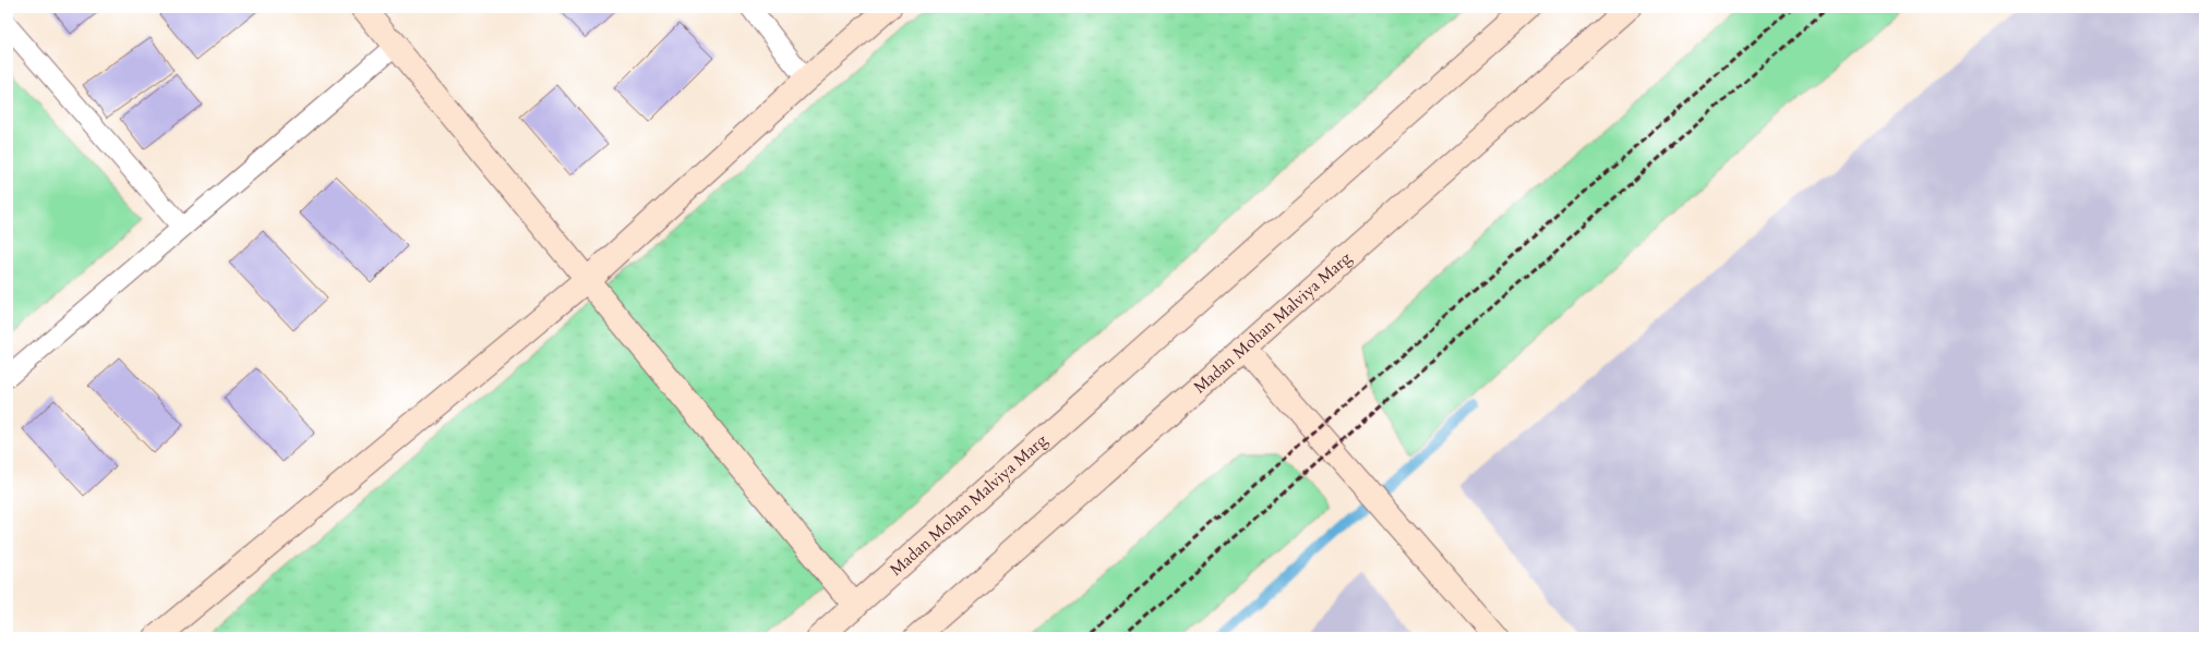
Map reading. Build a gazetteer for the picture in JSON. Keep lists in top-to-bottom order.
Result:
{
  "streets": {
    "street": ["Madan Mohan Malviya Marg"]
  }
}
